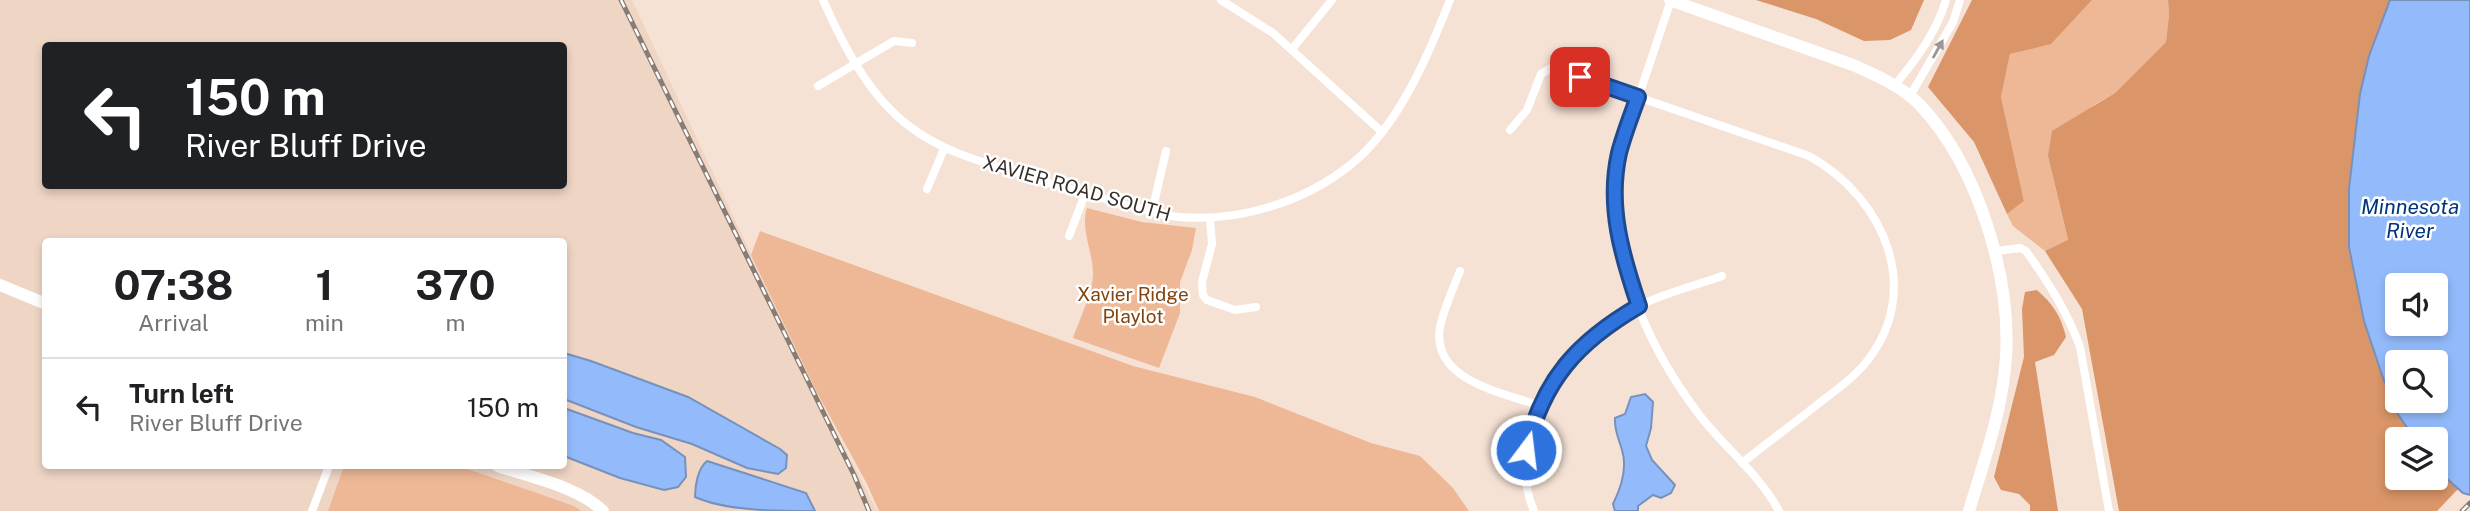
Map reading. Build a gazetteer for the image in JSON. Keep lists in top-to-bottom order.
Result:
{
  "streets": {
    "street": ["XAVIER ROAD SOUTH"]
  },
  "water": ["Minnesota River"],
  "parks": ["Xavier Ridge Playlot"],
  "page": {
    "turn": ["150 m", "River Bluff Drive"],
    "eta": [
      "07:38",
      "Arrival",
      "1",
      "min",
      "370",
      "m"
    ],
    "list": [
      {
        "name": "Turn left",
        "note": "River Bluff Drive",
        "value": "150 m"
      }
    ]
  }
}
